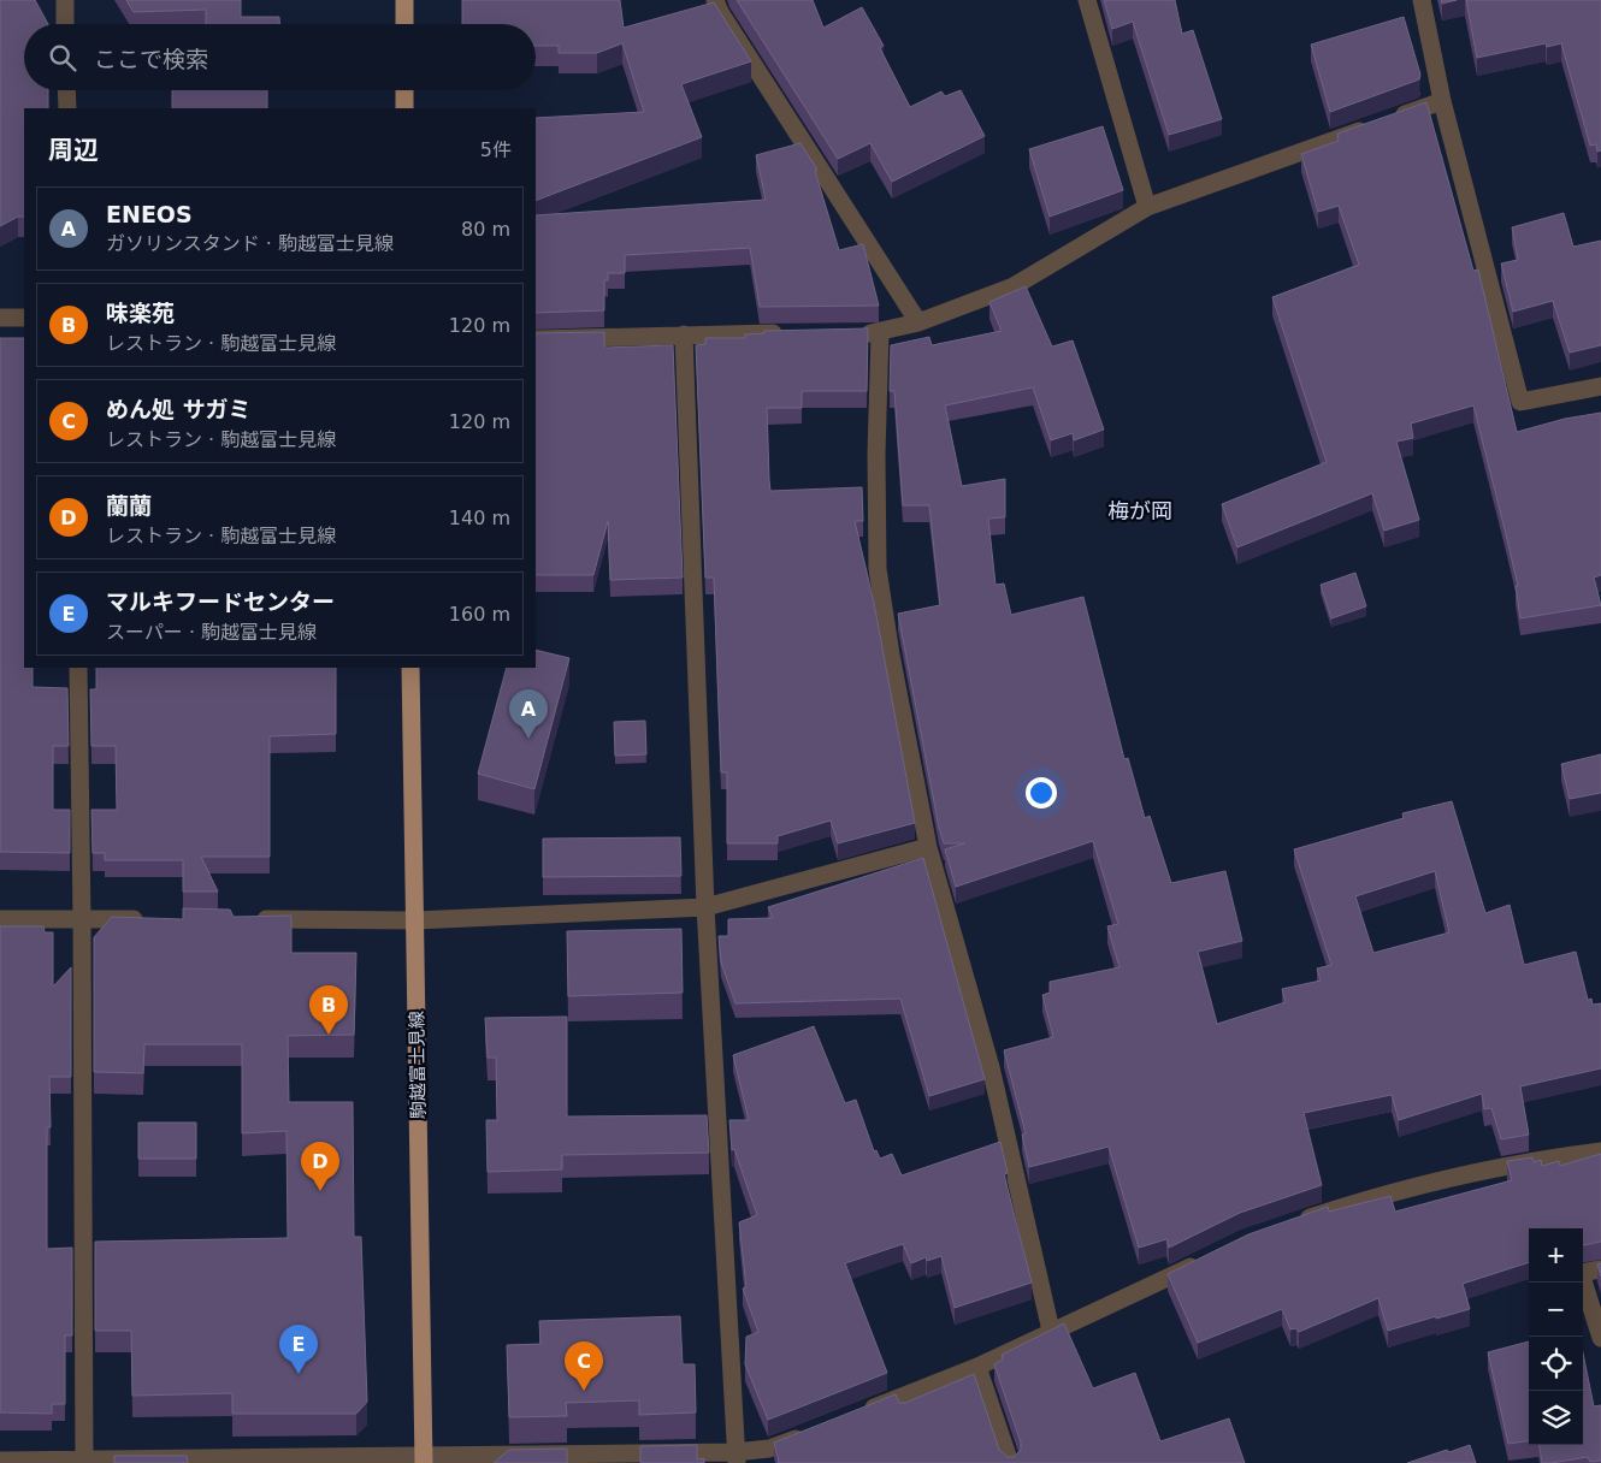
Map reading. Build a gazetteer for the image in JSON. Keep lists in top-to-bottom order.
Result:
{
  "streets": {
    "main road": ["駒越富士見線"]
  },
  "districts": ["梅が岡"],
  "page": {
    "search": "ここで検索",
    "heading": ["周辺", "5件"],
    "list": [
      {
        "mark": "A",
        "name": "ENEOS",
        "note": "ガソリンスタンド · 駒越富士見線",
        "value": "80 m"
      },
      {
        "mark": "B",
        "name": "味楽苑",
        "note": "レストラン · 駒越富士見線",
        "value": "120 m"
      },
      {
        "mark": "C",
        "name": "めん処 サガミ",
        "note": "レストラン · 駒越富士見線",
        "value": "120 m"
      },
      {
        "mark": "D",
        "name": "蘭蘭",
        "note": "レストラン · 駒越富士見線",
        "value": "140 m"
      },
      {
        "mark": "E",
        "name": "マルキフードセンター",
        "note": "スーパー · 駒越富士見線",
        "value": "160 m"
      }
    ],
    "pins": [
      "A",
      "B",
      "D",
      "E",
      "C"
    ],
    "map_buttons": ["+", "−"]
  }
}
